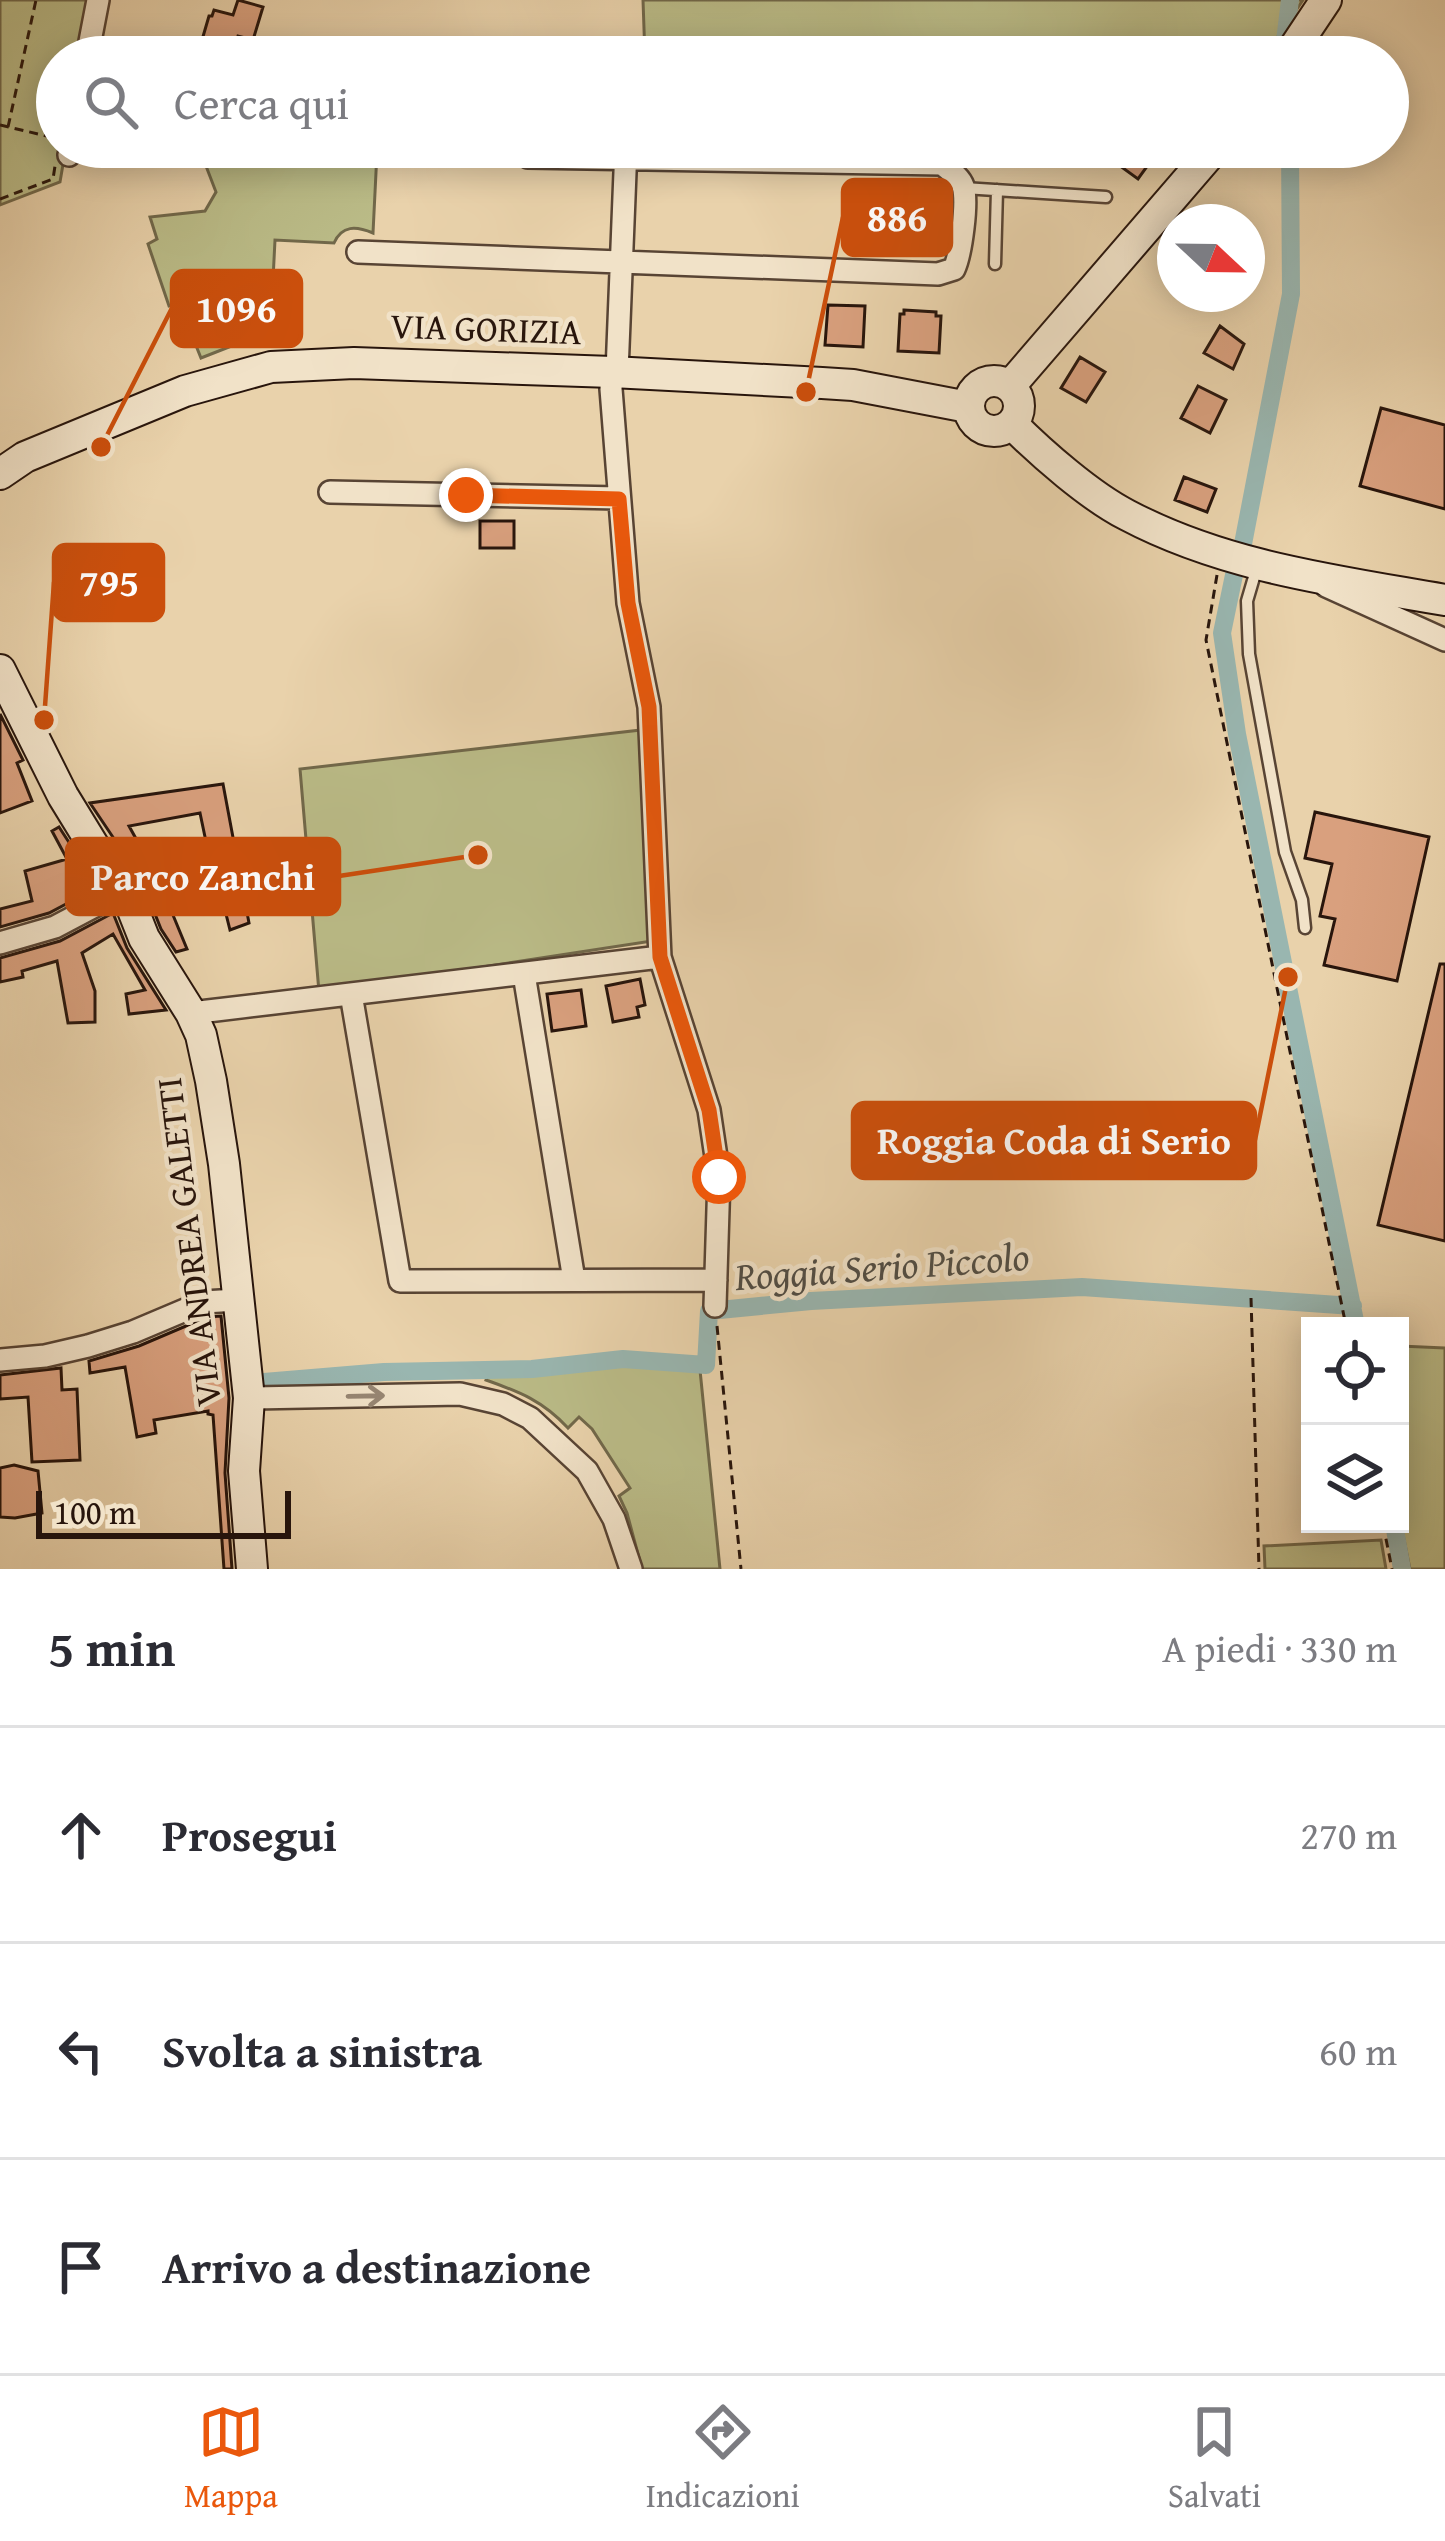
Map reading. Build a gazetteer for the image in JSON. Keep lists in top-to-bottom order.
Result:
{
  "streets": {
    "street": ["VIA GORIZIA", "VIA ANDREA GALETTI"]
  },
  "water": ["Roggia Serio Piccolo"],
  "places": [
    "886",
    "1096",
    "795",
    "Parco Zanchi",
    "Roggia Coda di Serio"
  ],
  "scale_bar": "100 m",
  "north": "right",
  "page": {
    "search": "Cerca qui",
    "scale": "100 m",
    "heading": ["5 min", "A piedi · 330 m"],
    "list": [
      ["Prosegui", "270 m"],
      ["Svolta a sinistra", "60 m"],
      "Arrivo a destinazione"
    ],
    "nav": ["Mappa", "Indicazioni", "Salvati"]
  }
}
